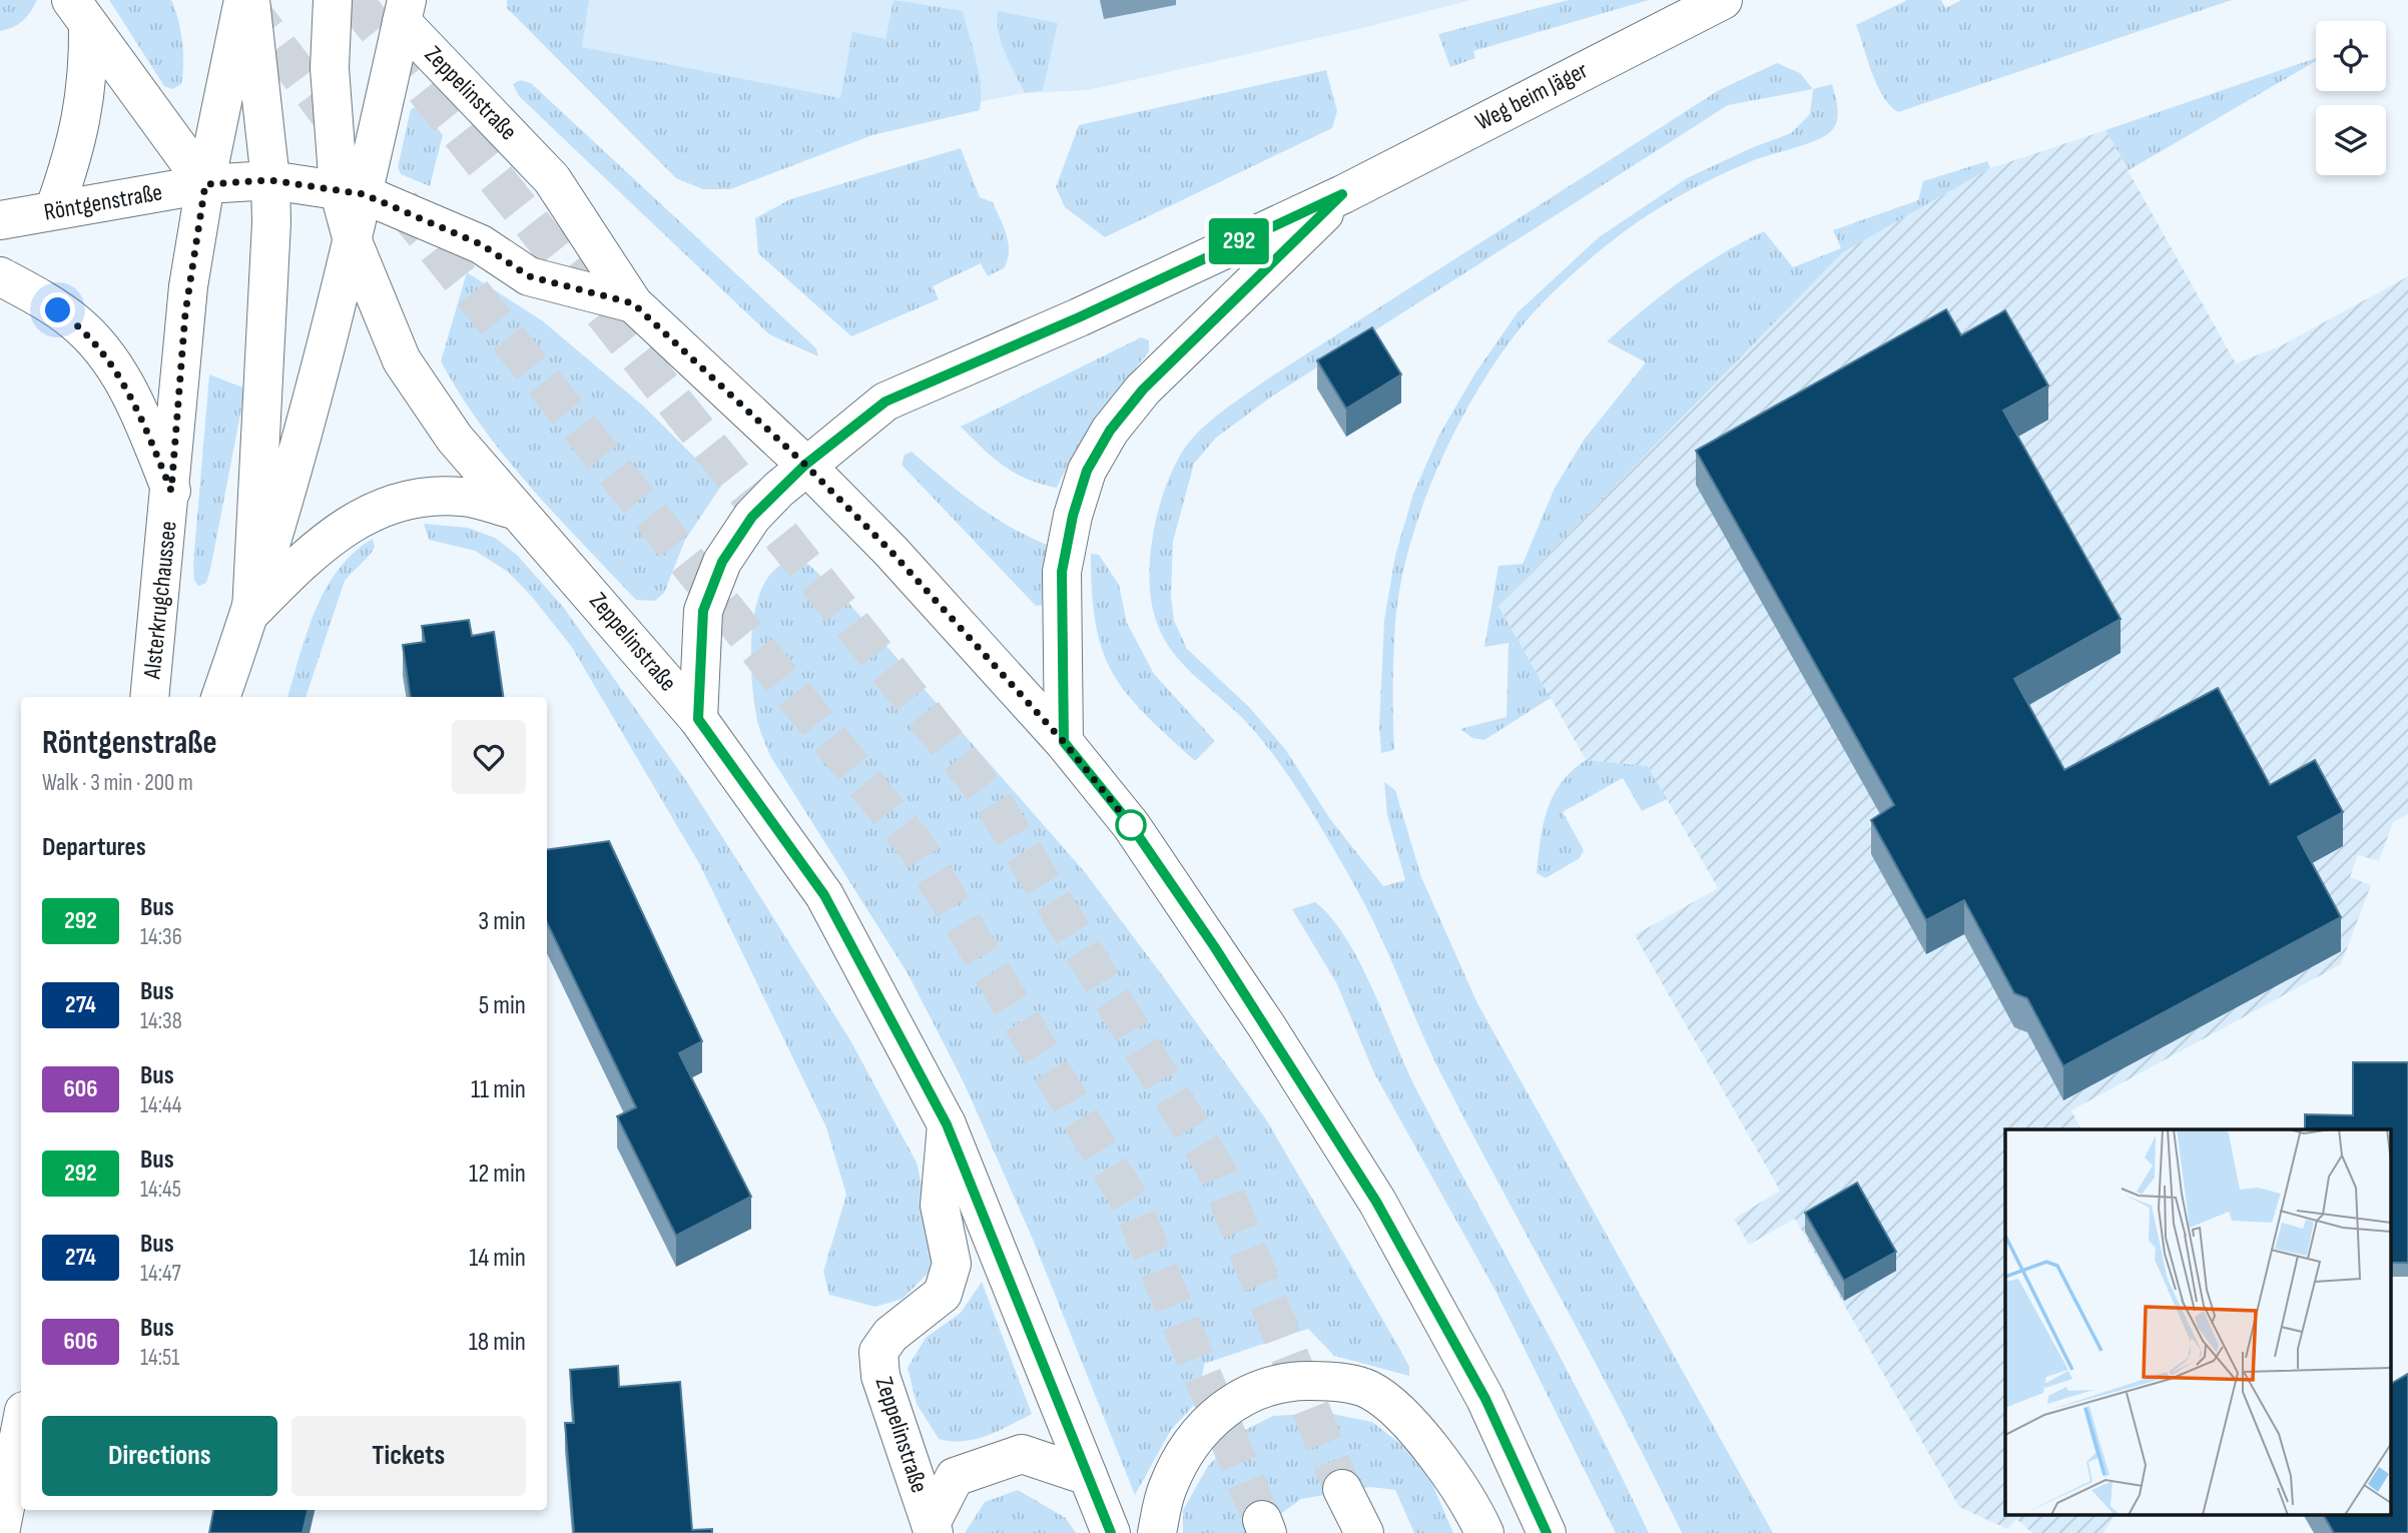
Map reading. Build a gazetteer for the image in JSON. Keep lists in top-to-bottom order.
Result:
{
  "streets": {
    "main road": [
      "Zeppelinstraße",
      "Weg beim Jäger",
      "Röntgenstraße",
      "Alsterkrugchaussee"
    ]
  },
  "crossings": [
    ["Zeppelinstraße", "Weg beim Jäger"],
    ["Zeppelinstraße", "Röntgenstraße"],
    ["Zeppelinstraße", "Alsterkrugchaussee"],
    ["Röntgenstraße", "Alsterkrugchaussee"]
  ],
  "lines": ["bus line 292"],
  "page": {
    "on_map": "292",
    "heading": [
      ["Röntgenstraße", "Walk · 3 min · 200 m"],
      "Departures"
    ],
    "list": [
      {
        "mark": "292",
        "name": "Bus",
        "note": "14:36",
        "value": "3 min"
      },
      {
        "mark": "274",
        "name": "Bus",
        "note": "14:38",
        "value": "5 min"
      },
      {
        "mark": "606",
        "name": "Bus",
        "note": "14:44",
        "value": "11 min"
      },
      {
        "mark": "292",
        "name": "Bus",
        "note": "14:45",
        "value": "12 min"
      },
      {
        "mark": "274",
        "name": "Bus",
        "note": "14:47",
        "value": "14 min"
      },
      {
        "mark": "606",
        "name": "Bus",
        "note": "14:51",
        "value": "18 min"
      }
    ],
    "buttons": ["Directions", "Tickets"]
  }
}
